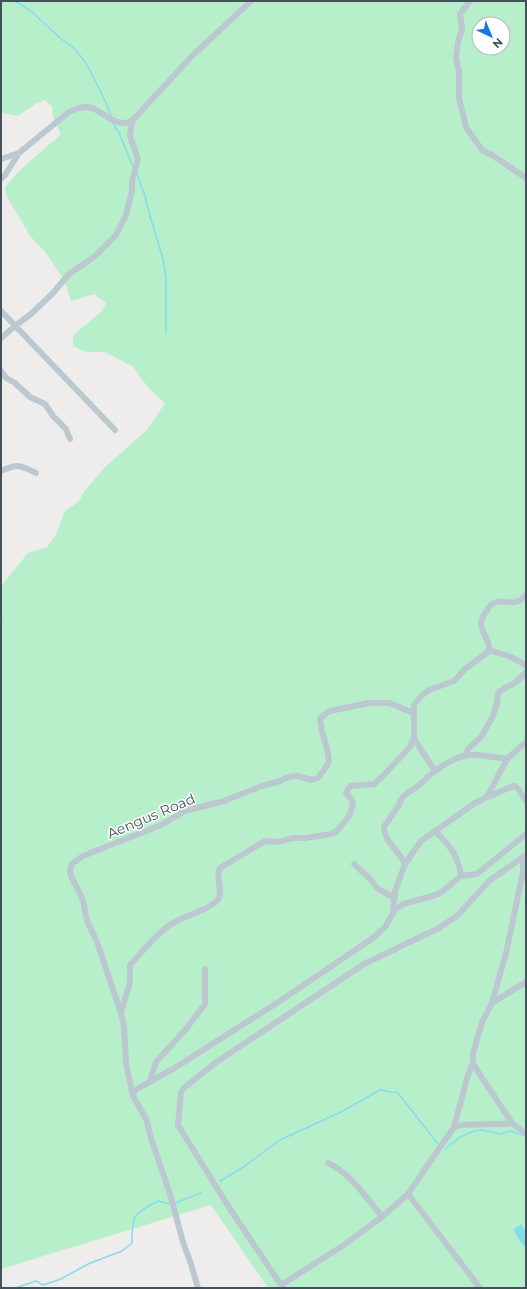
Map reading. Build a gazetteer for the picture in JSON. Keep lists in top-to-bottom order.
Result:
{
  "streets": {
    "street": ["Aengus Road"]
  },
  "north": "bottom right"
}
